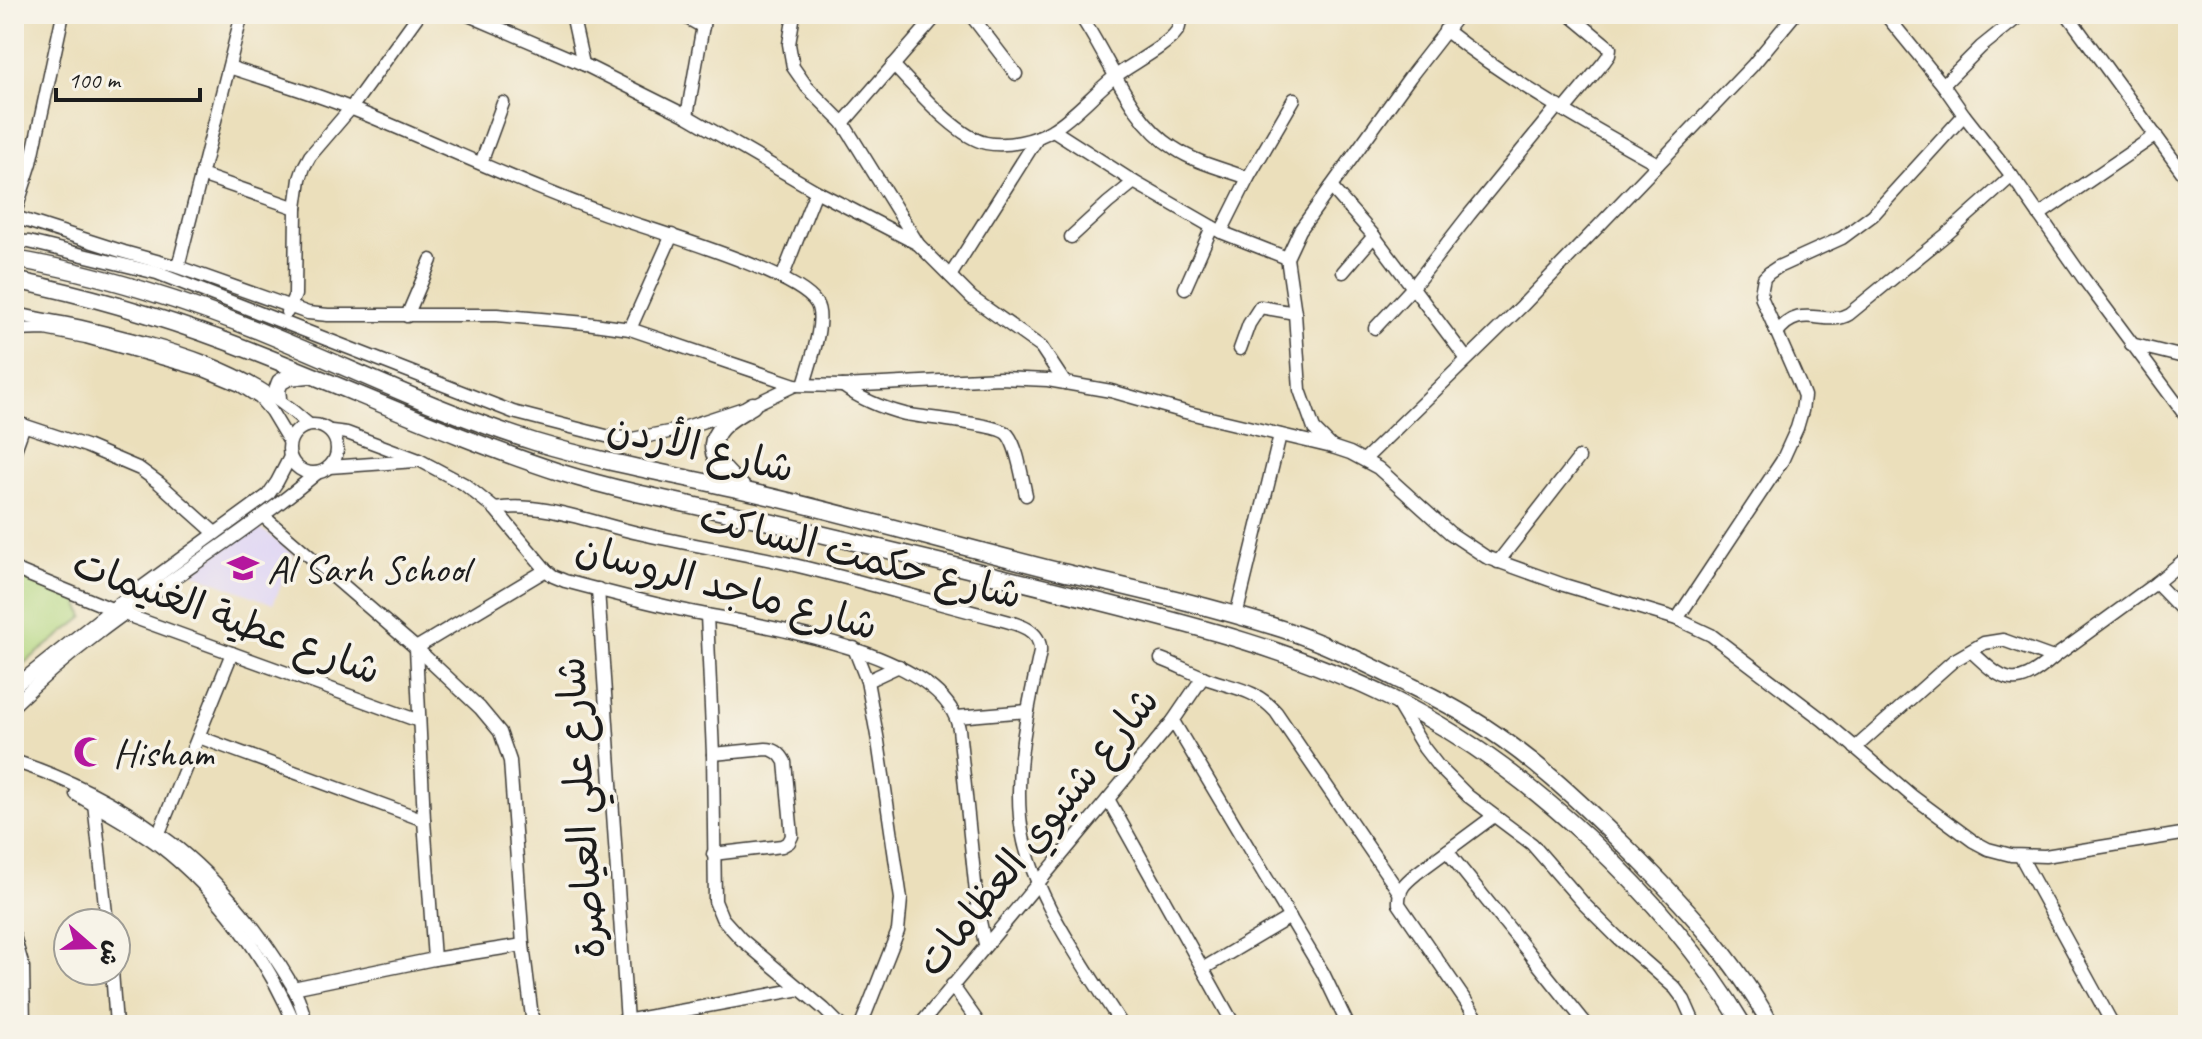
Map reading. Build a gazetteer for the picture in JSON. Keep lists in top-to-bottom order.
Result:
{
  "streets": {
    "highway": ["شارع الأردن"],
    "street": [
      "شارع حكمت الساكت",
      "شارع ماجد الروسان",
      "شارع عطية الغنيمات",
      "شارع علي العياصرة",
      "شارع شتيوي العظامات"
    ]
  },
  "crossings": [
    ["شارع حكمت الساكت", "شارع ماجد الروسان"],
    ["شارع حكمت الساكت", "شارع شتيوي العظامات"],
    ["شارع ماجد الروسان", "شارع علي العياصرة"]
  ],
  "places": {
    "school or university": ["Al Sarh School"],
    "mosque": ["Hisham"]
  },
  "scale_bar": "100 m",
  "north": "right"
}
